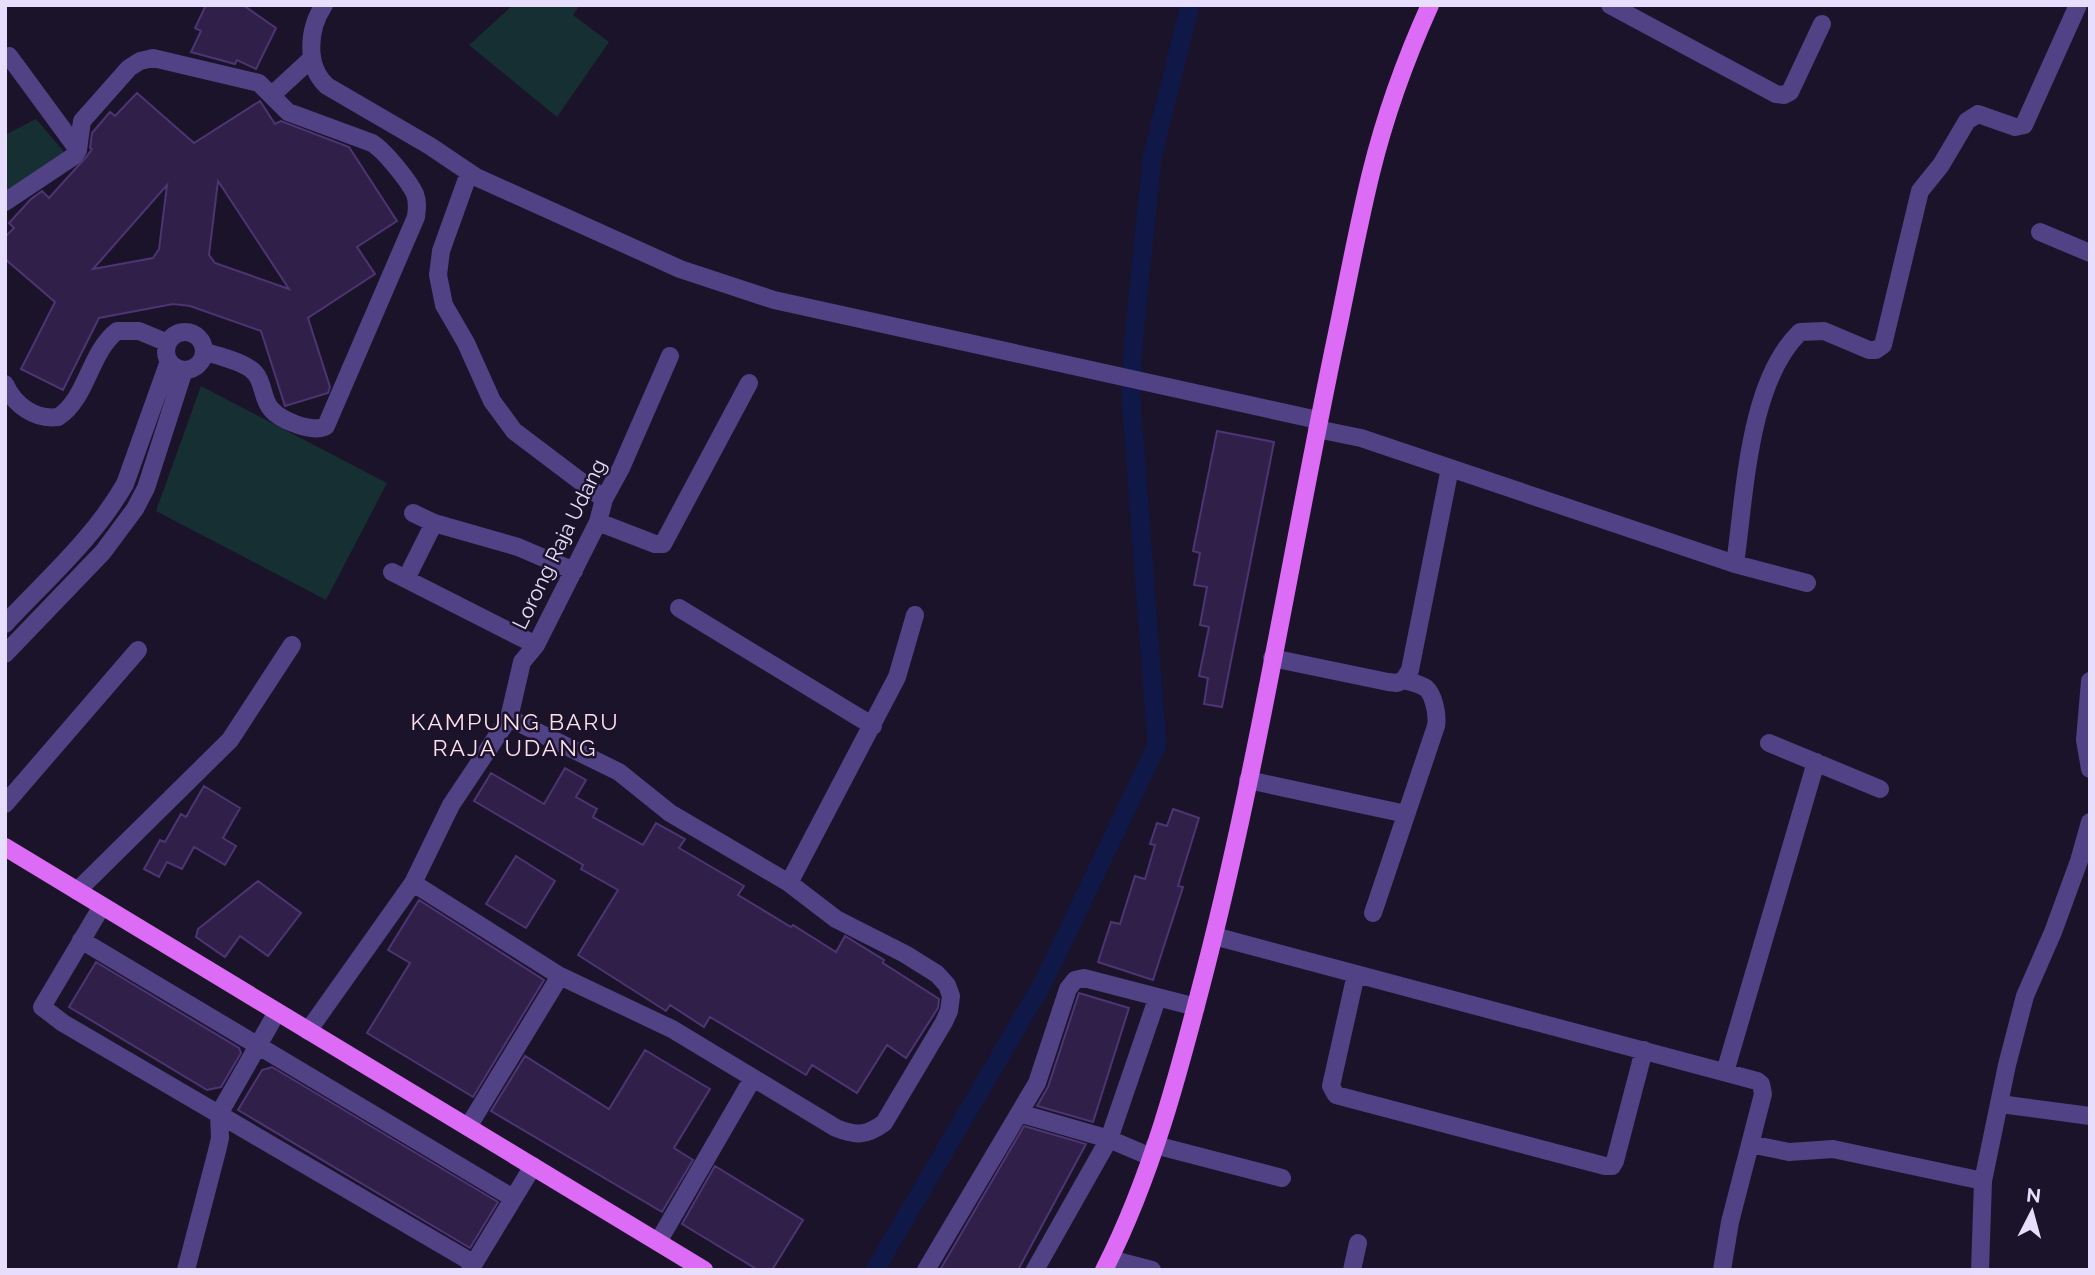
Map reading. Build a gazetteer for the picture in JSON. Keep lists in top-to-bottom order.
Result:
{
  "streets": {
    "street": ["Lorong Raja Udang"]
  },
  "districts": ["KAMPUNG BARU RAJA UDANG"],
  "north": "top"
}
